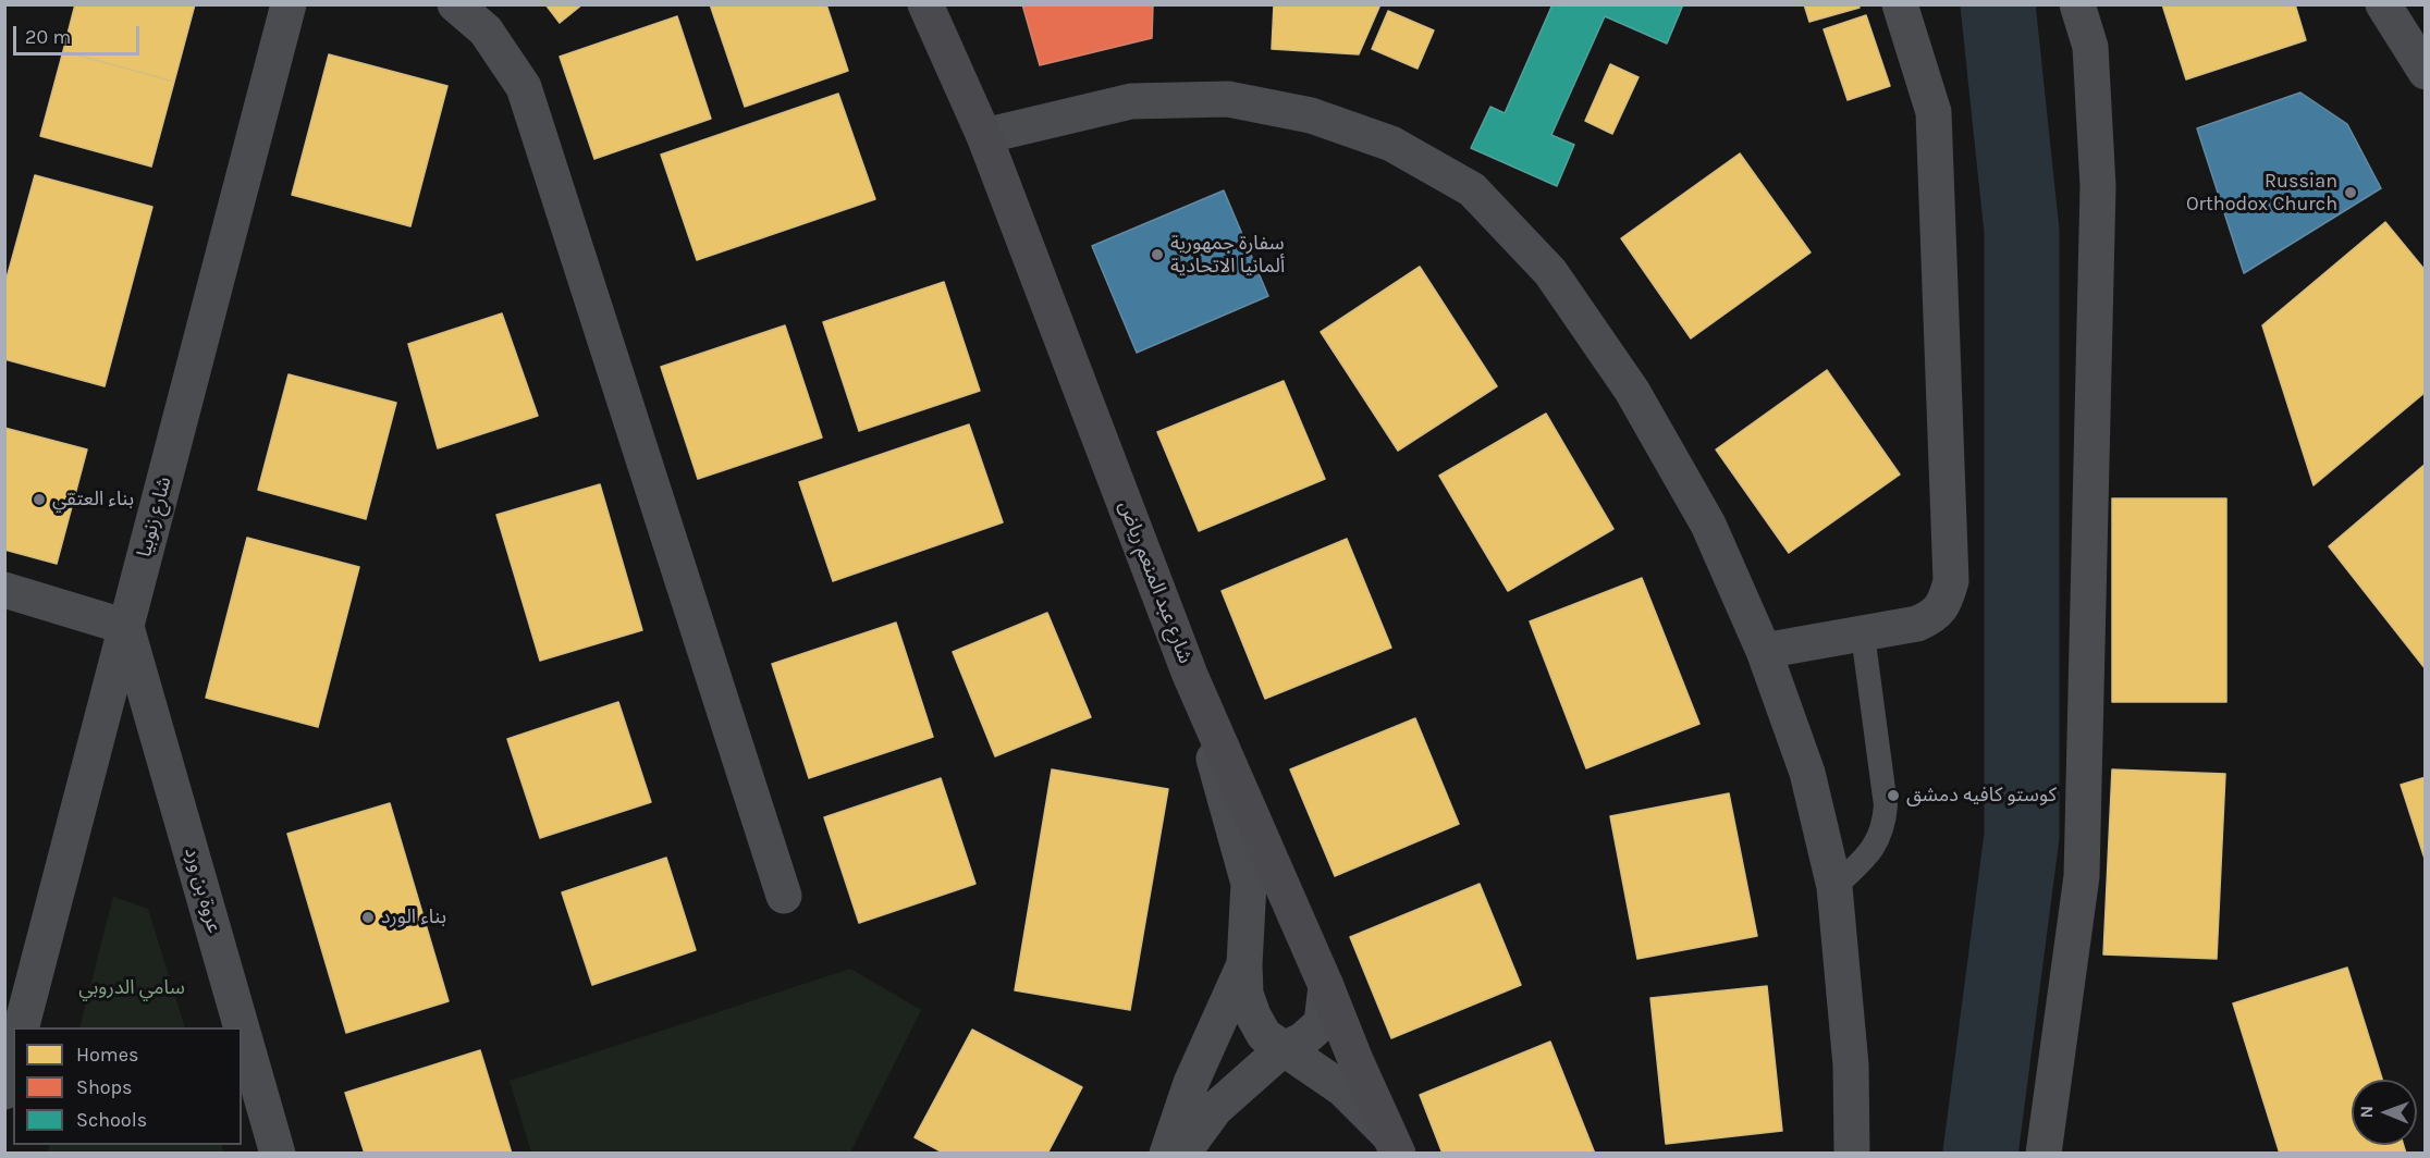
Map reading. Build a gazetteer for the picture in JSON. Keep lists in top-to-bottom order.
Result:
{
  "streets": {
    "main road": ["شارع عبد المنعم رياض"],
    "street": ["شارع زنوبيا", "عروة بن ورد"]
  },
  "crossings": [
    ["شارع زنوبيا", "عروة بن ورد"]
  ],
  "parks": ["سامي الدروبي"],
  "places": [
    "Russian Orthodox Church",
    "سفارة جمهورية ألمانيا الاتحادية",
    "بناء العتقي",
    "كوستو كافيه دمشق",
    "بناء الورد"
  ],
  "legend": ["Homes", "Shops", "Schools"],
  "scale_bar": "20 m",
  "north": "left"
}
